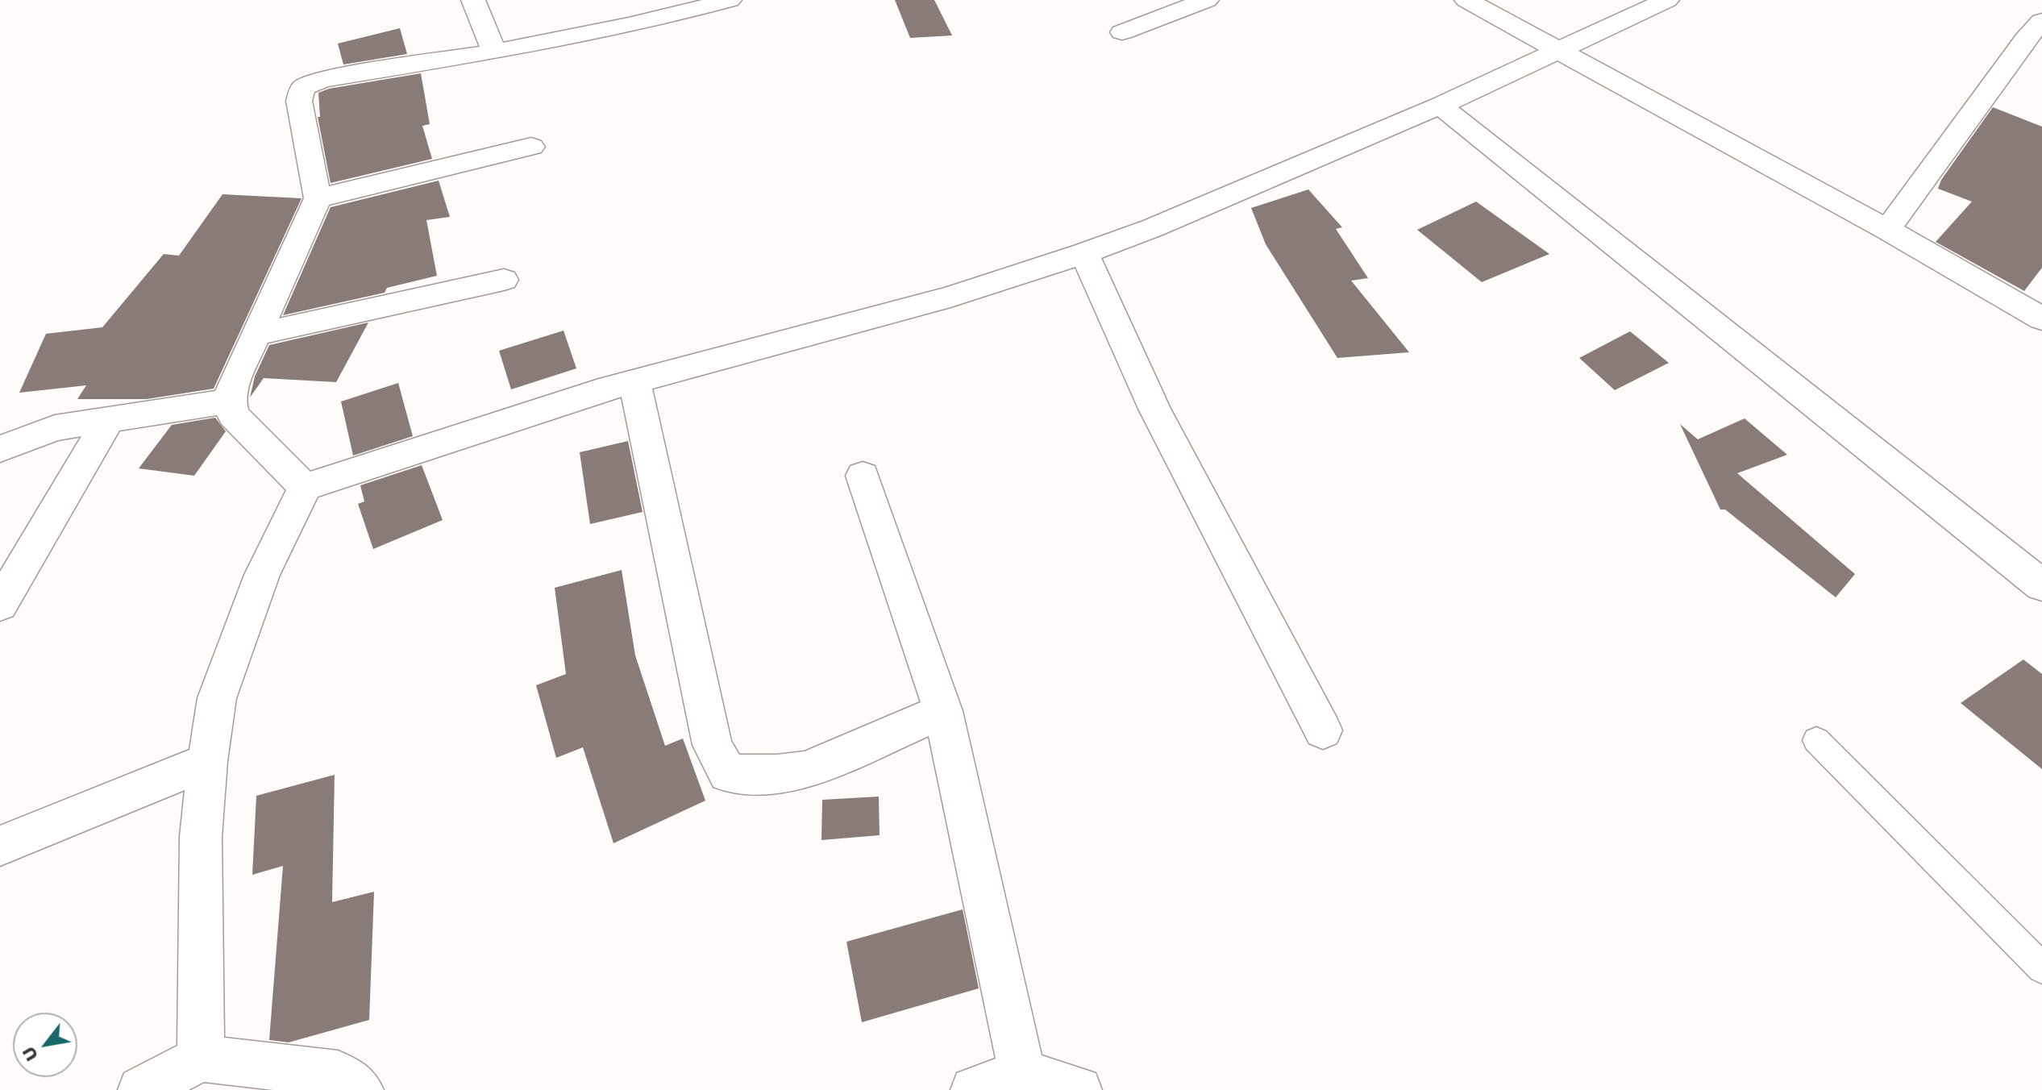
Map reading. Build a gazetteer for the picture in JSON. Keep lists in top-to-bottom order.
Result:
{
  "north": "bottom left"
}
